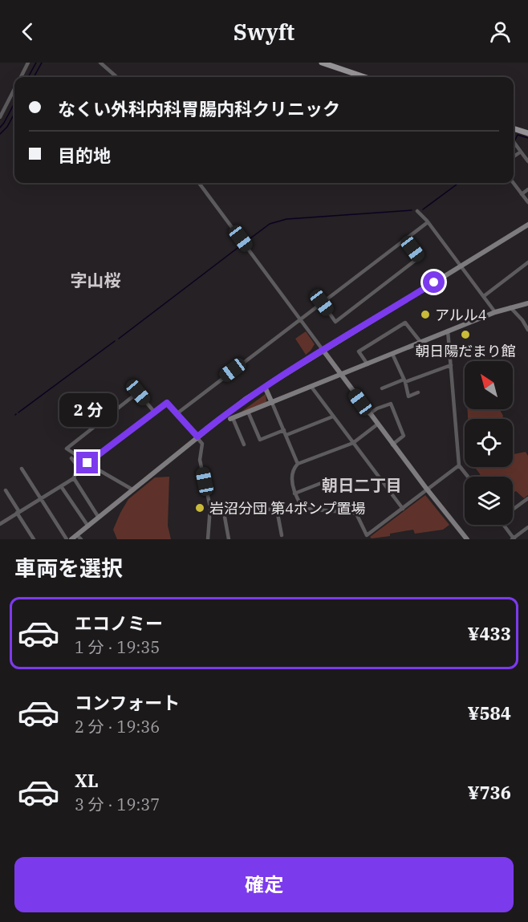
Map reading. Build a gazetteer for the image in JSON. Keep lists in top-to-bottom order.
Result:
{
  "districts": ["字山桜", "朝日二丁目"],
  "places": ["アルル4", "朝日陽だまり館", "岩沼分団 第4ポンプ置場"],
  "north": "top left",
  "page": {
    "header": "Swyft",
    "banner": ["なくい外科内科胃腸内科クリニック", "目的地"],
    "bubble": "2 分",
    "heading": "車両を選択",
    "list": [
      {
        "name": "エコノミー",
        "note": "1 分 · 19:35",
        "value": "¥433"
      },
      {
        "name": "コンフォート",
        "note": "2 分 · 19:36",
        "value": "¥584"
      },
      {
        "name": "XL",
        "note": "3 分 · 19:37",
        "value": "¥736"
      }
    ],
    "buttons": "確定"
  }
}
